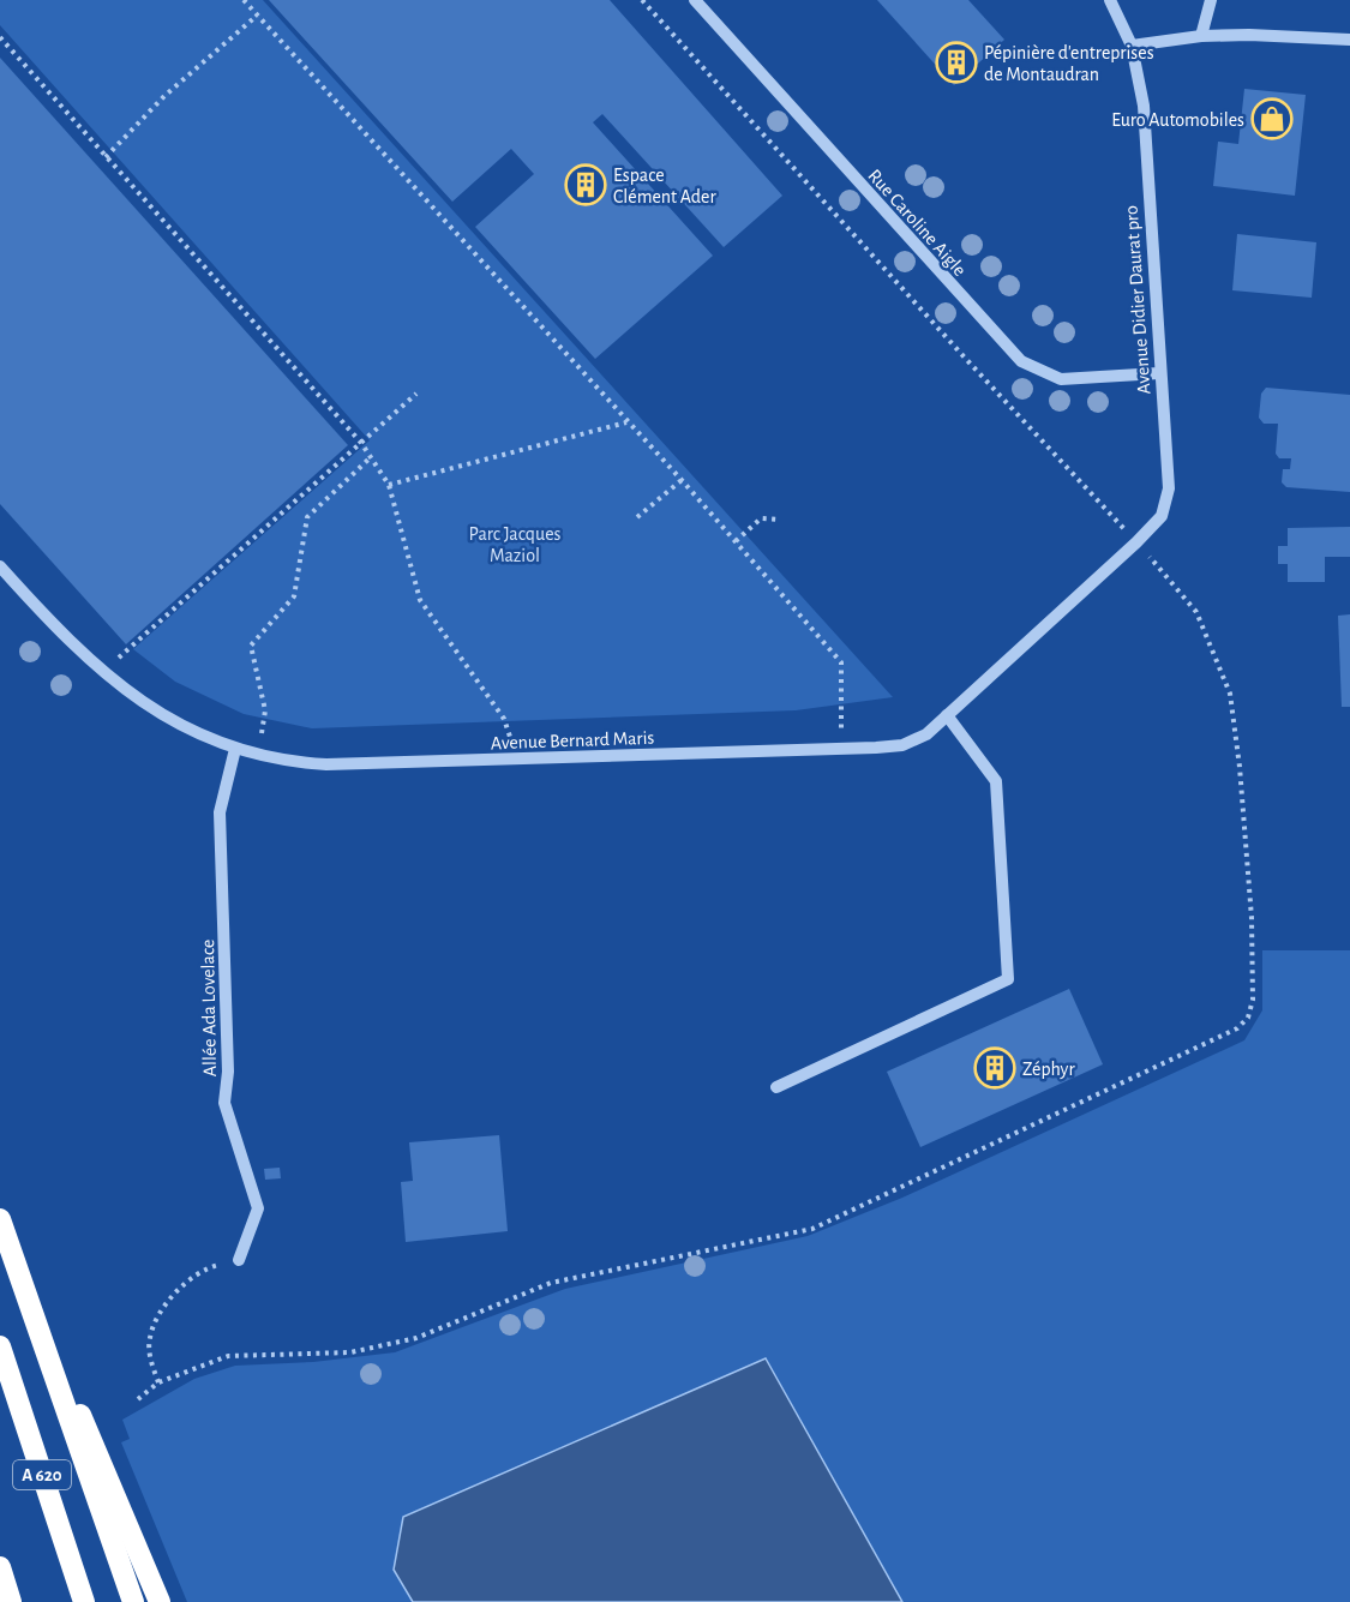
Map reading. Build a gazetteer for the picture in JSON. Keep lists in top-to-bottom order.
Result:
{
  "streets": {
    "highway": ["A 620"],
    "street": [
      "Rue Caroline Aigle",
      "Avenue Didier Daurat pro",
      "Avenue Bernard Maris",
      "Allée Ada Lovelace"
    ]
  },
  "crossings": [
    ["Rue Caroline Aigle", "Avenue Didier Daurat pro"],
    ["Avenue Didier Daurat pro", "Avenue Bernard Maris"],
    ["Avenue Bernard Maris", "Allée Ada Lovelace"]
  ],
  "parks": ["Parc Jacques Maziol"],
  "places": {
    "building": ["Pépinière d'entreprises de Montaudran", "Espace Clément Ader", "Zéphyr"],
    "shop": ["Euro Automobiles"]
  }
}
